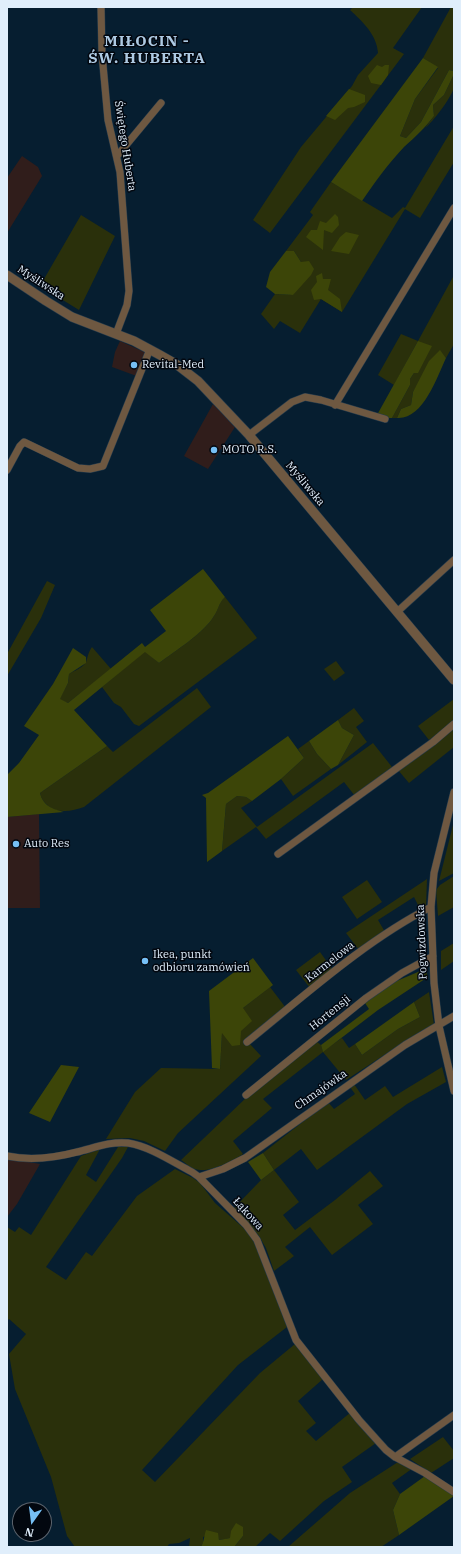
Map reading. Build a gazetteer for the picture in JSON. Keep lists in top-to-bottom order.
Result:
{
  "streets": {
    "street": [
      "Świętego Huberta",
      "Myśliwska",
      "Pogwizdowska",
      "Karmelowa",
      "Hortensji",
      "Chmajówka",
      "Łąkowa"
    ]
  },
  "crossings": [
    ["Świętego Huberta", "Myśliwska"],
    ["Pogwizdowska", "Karmelowa"],
    ["Pogwizdowska", "Hortensji"],
    ["Pogwizdowska", "Chmajówka"],
    ["Chmajówka", "Łąkowa"]
  ],
  "districts": ["MIŁOCIN - ŚW. HUBERTA"],
  "places": [
    "Revital-Med",
    "MOTO R.S.",
    "Auto Res",
    "Ikea, punkt odbioru zamówień"
  ],
  "north": "bottom"
}
